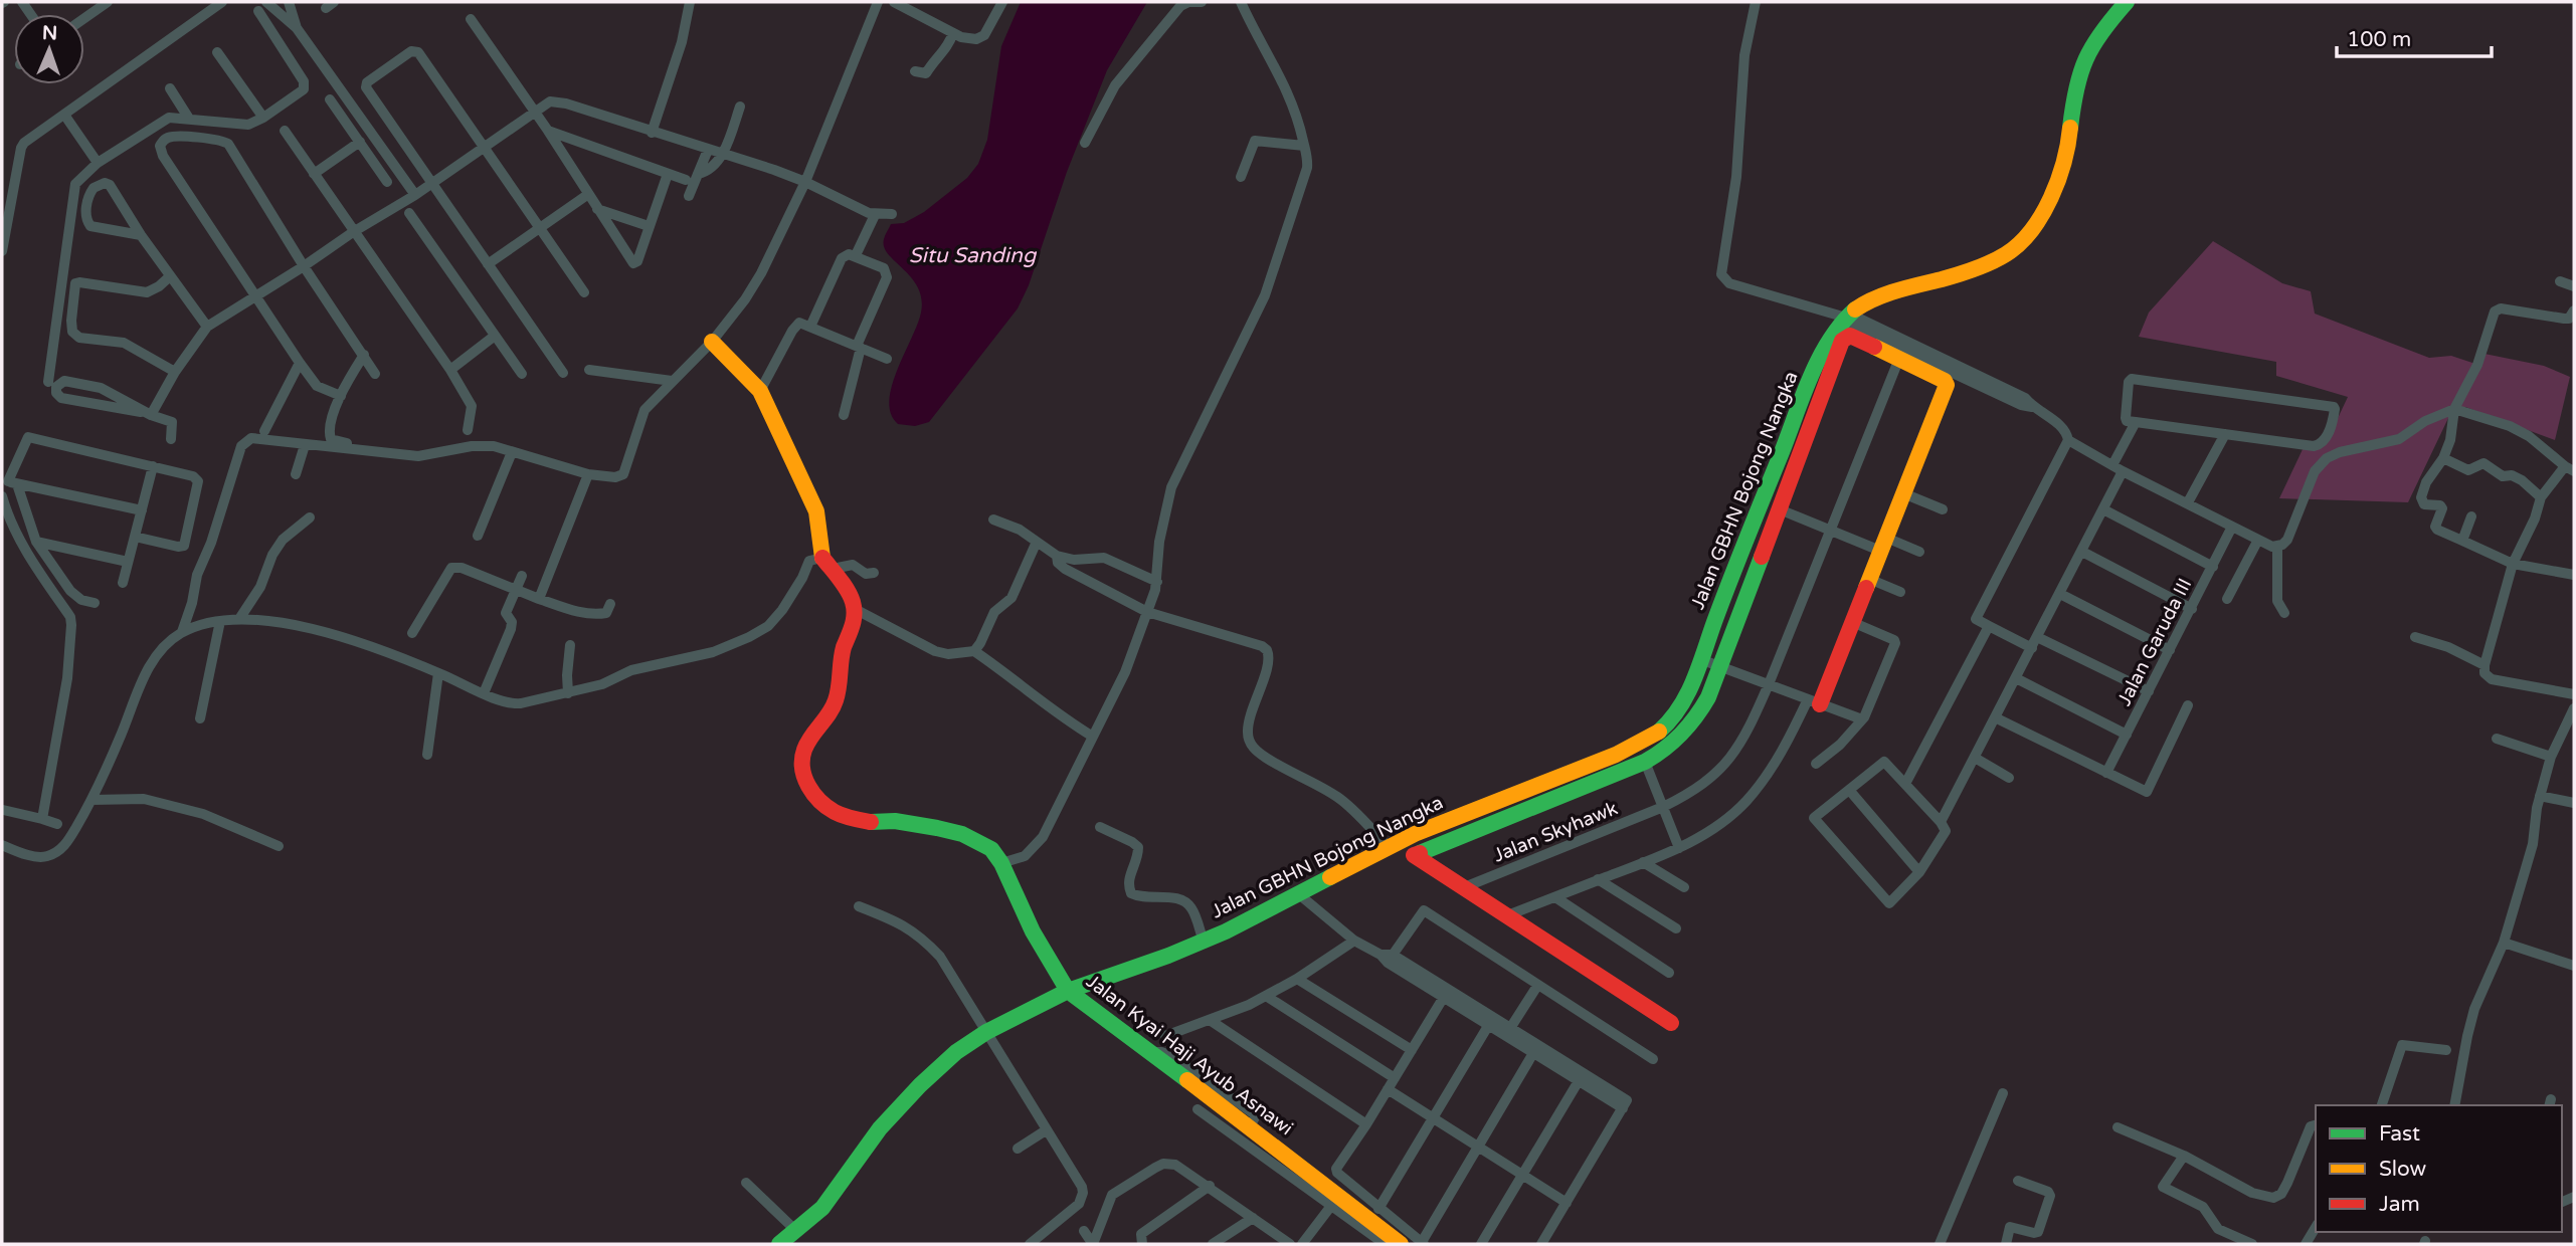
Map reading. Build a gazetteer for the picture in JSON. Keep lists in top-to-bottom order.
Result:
{
  "streets": {
    "street": [
      "Jalan GBHN Bojong Nangka",
      "Jalan Garuda III",
      "Jalan Skyhawk",
      "Jalan Kyai Haji Ayub Asnawi"
    ]
  },
  "crossings": [
    ["Jalan GBHN Bojong Nangka", "Jalan Kyai Haji Ayub Asnawi"]
  ],
  "water": ["Situ Sanding"],
  "legend": ["Fast", "Slow", "Jam"],
  "scale_bar": "100 m",
  "north": "top"
}
